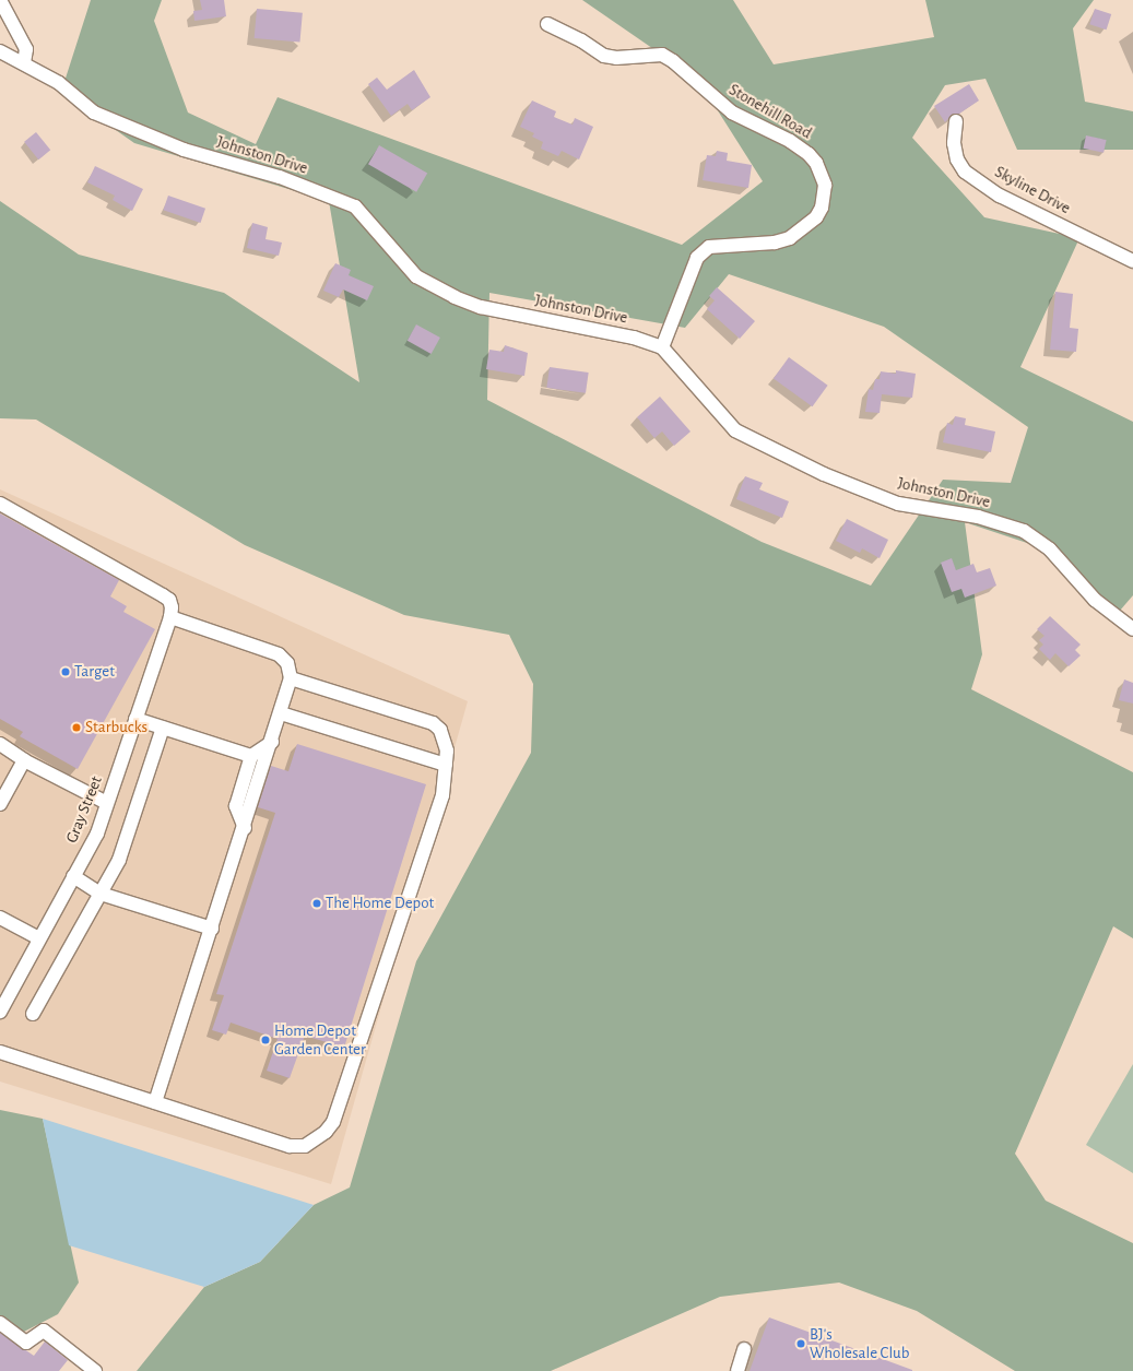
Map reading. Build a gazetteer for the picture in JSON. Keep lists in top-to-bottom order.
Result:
{
  "streets": {
    "street": [
      "Stonehill Road",
      "Johnston Drive",
      "Skyline Drive",
      "Gray Street"
    ]
  },
  "crossings": [
    ["Stonehill Road", "Johnston Drive"]
  ],
  "places": [
    "Target",
    "Starbucks",
    "The Home Depot",
    "Home Depot Garden Center",
    "BJ's Wholesale Club"
  ]
}
